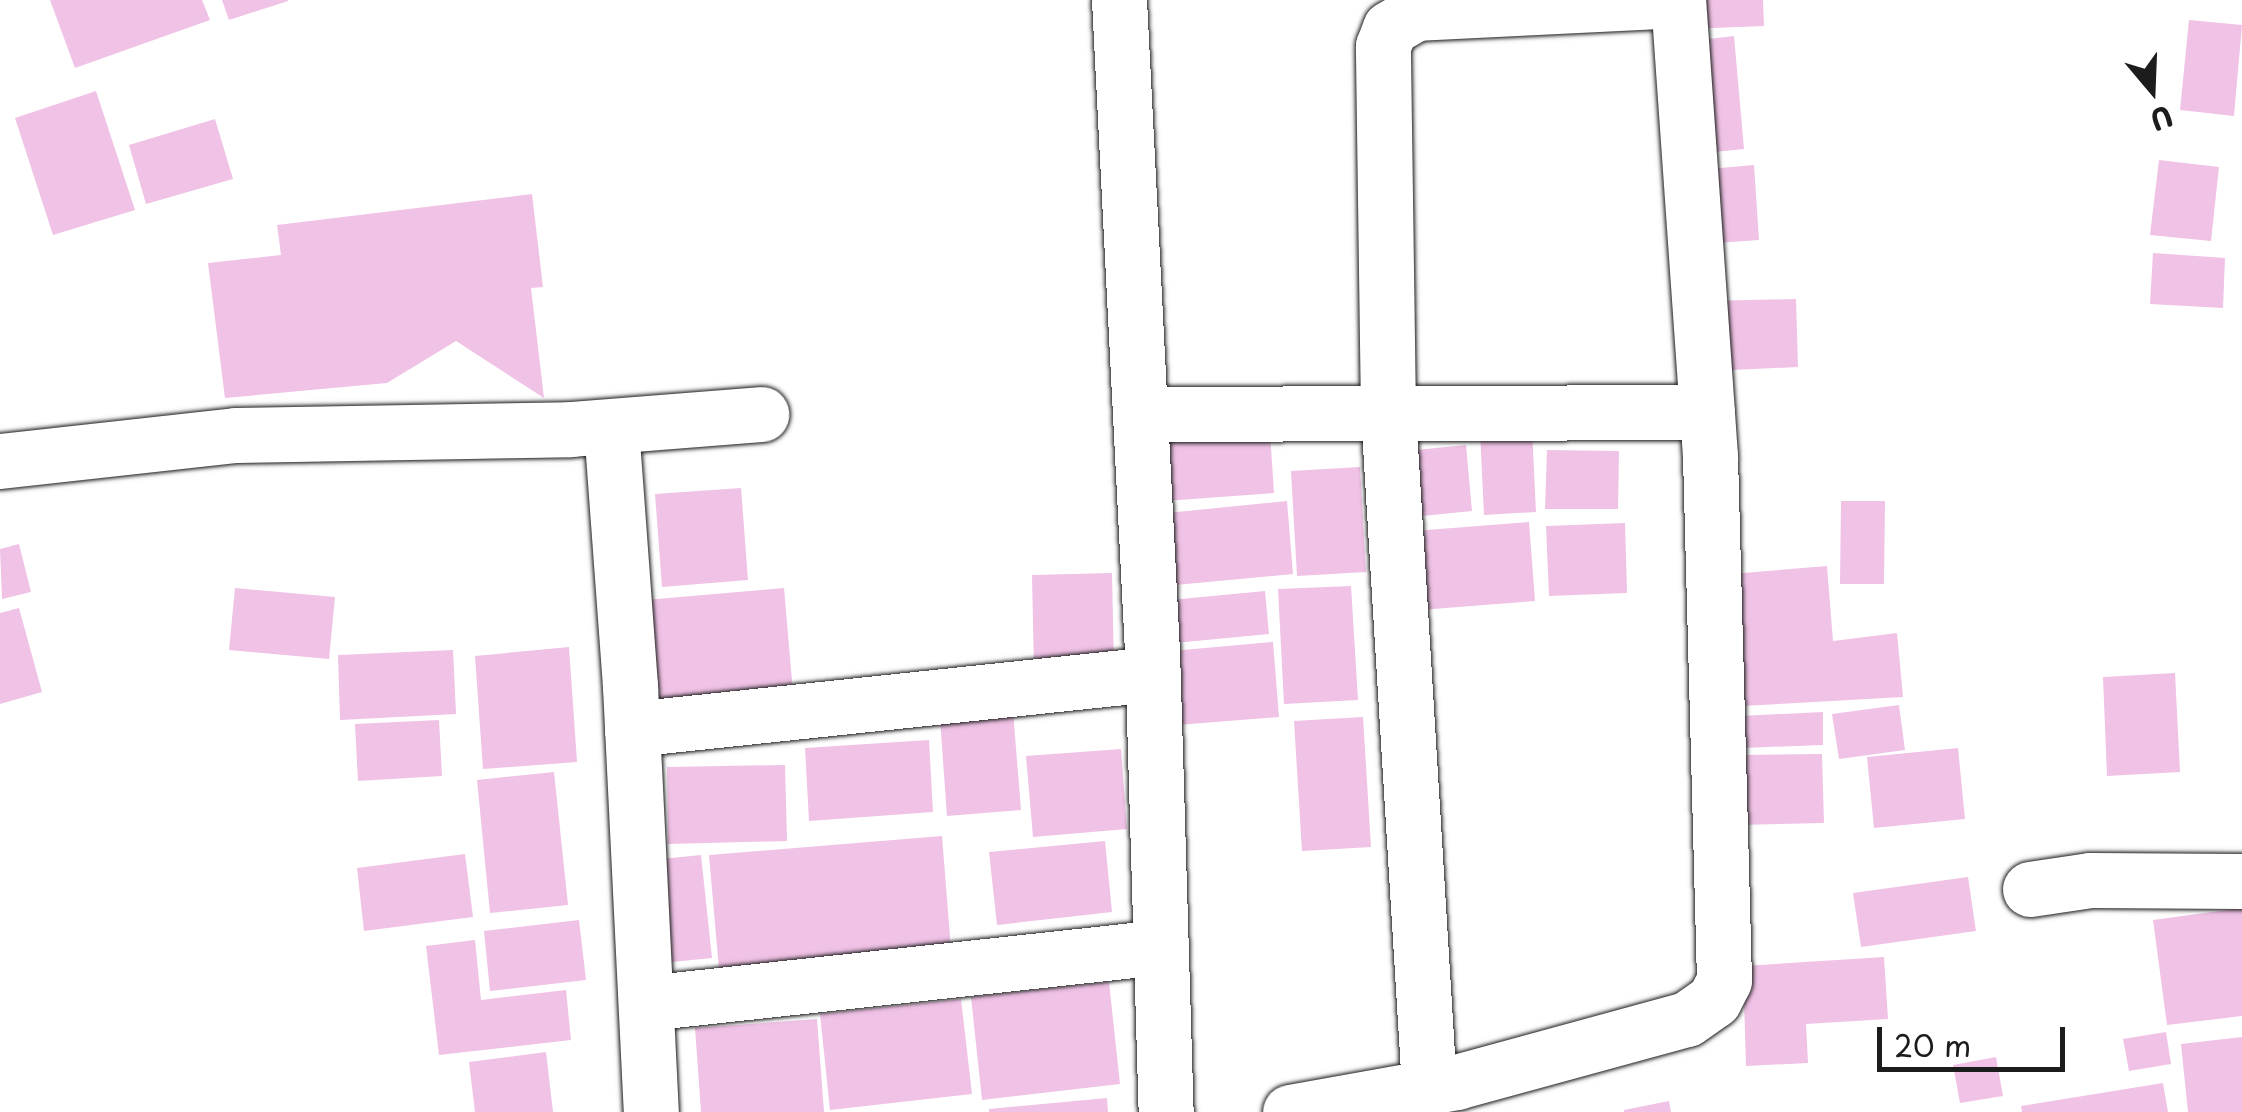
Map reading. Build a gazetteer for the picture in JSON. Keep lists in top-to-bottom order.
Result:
{
  "scale_bar": "20 m",
  "north": "bottom"
}
